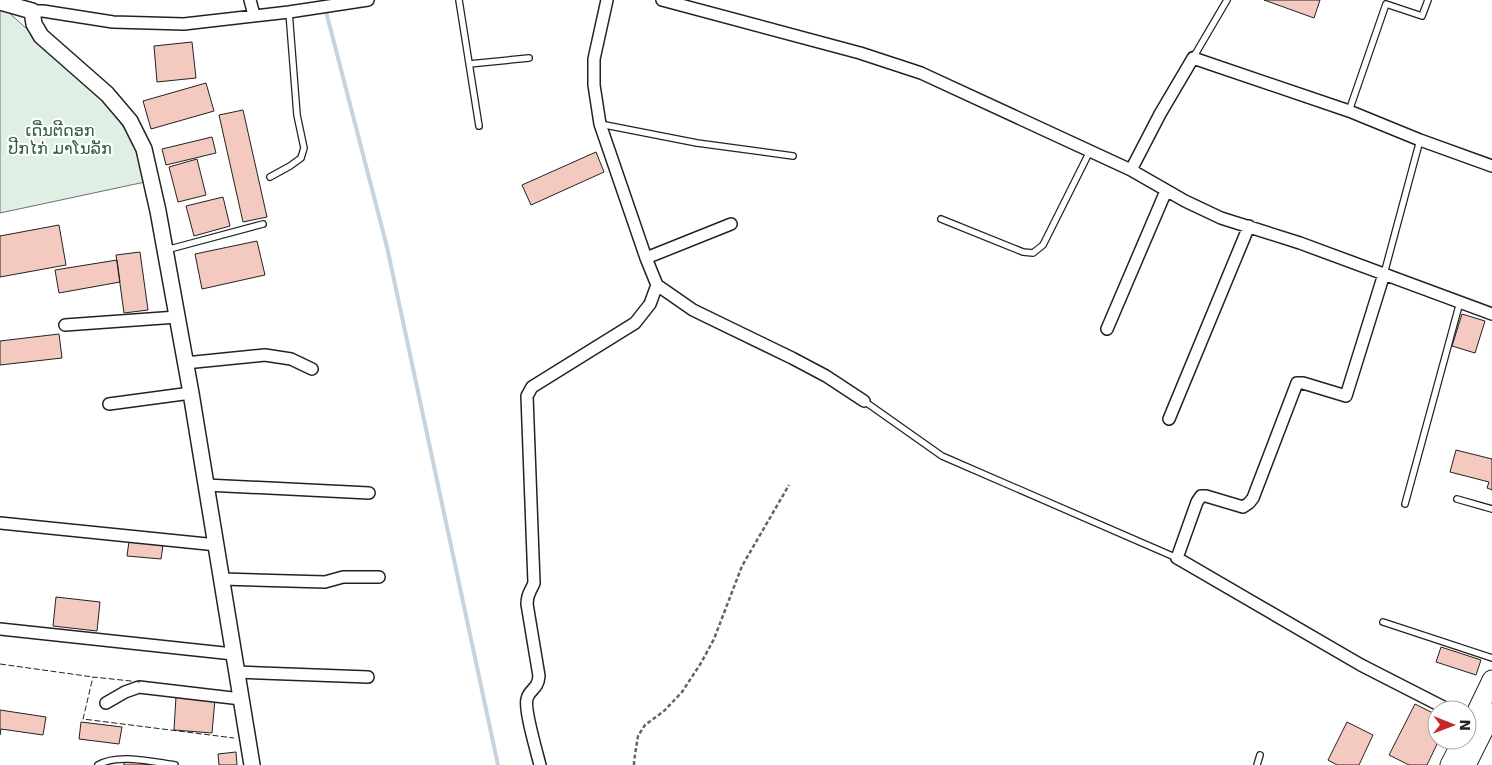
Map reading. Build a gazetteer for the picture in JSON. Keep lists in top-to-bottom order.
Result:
{
  "parks": ["ເດີ່ນຕີດອກ ປີກໄກ່ ມາໂນລັກ"],
  "north": "right"
}
